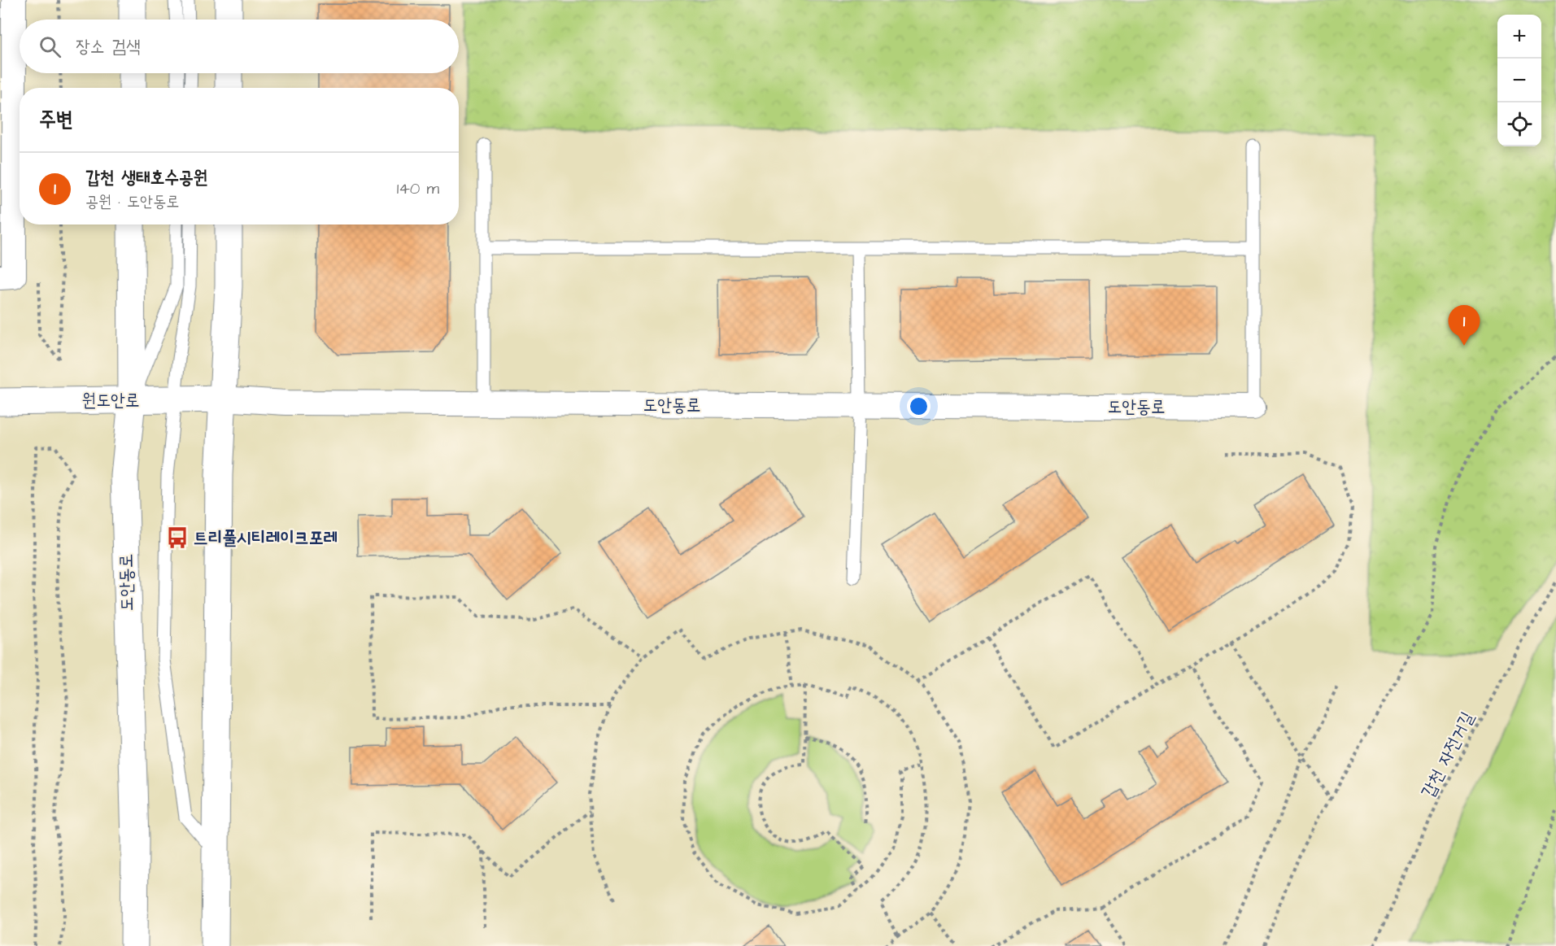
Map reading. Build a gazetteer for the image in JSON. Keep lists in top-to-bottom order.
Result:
{
  "streets": {
    "main road": ["원도안로", "도안동로"],
    "path": ["갑천 자전거길"]
  },
  "crossings": [
    ["원도안로", "도안동로"]
  ],
  "places": {
    "bus stop": ["트리풀시티레이크포레"]
  },
  "page": {
    "map_buttons": ["+", "−"],
    "search": "장소 검색",
    "heading": "주변",
    "list": [
      {
        "mark": "1",
        "name": "갑천 생태호수공원",
        "note": "공원 · 도안동로",
        "value": "140 m"
      }
    ],
    "pins": "1"
  }
}
